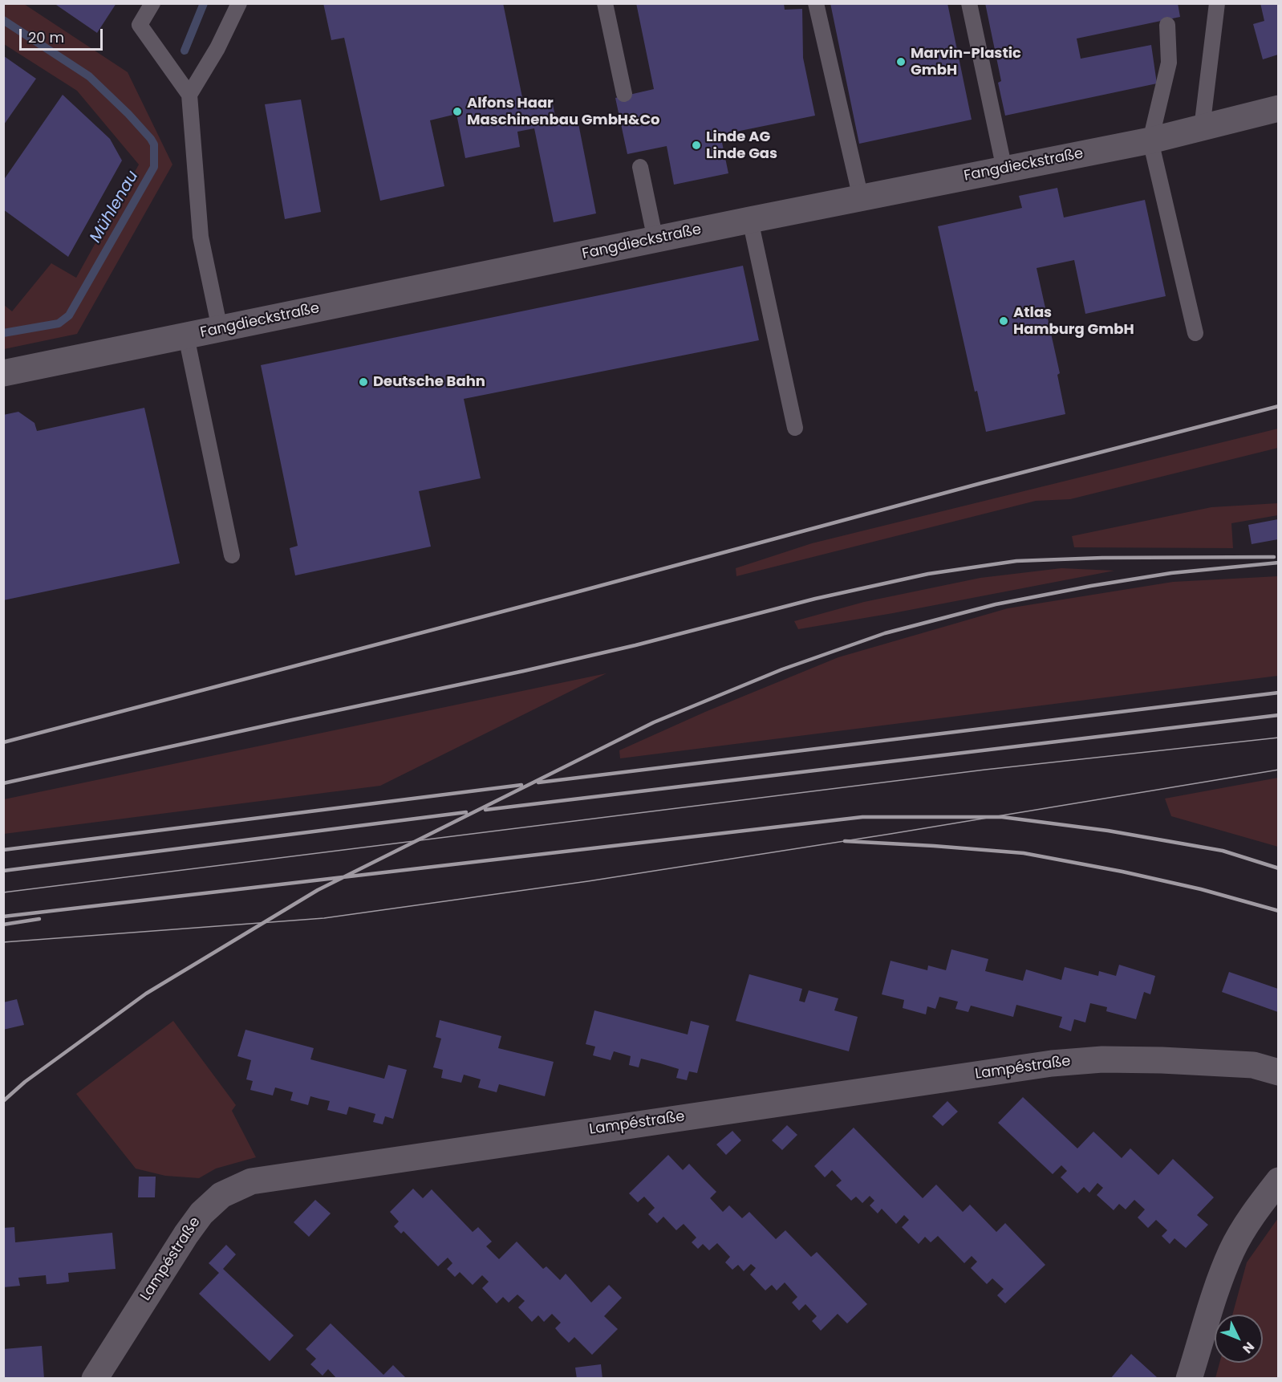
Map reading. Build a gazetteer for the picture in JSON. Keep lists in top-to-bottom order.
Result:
{
  "streets": {
    "street": ["Fangdieckstraße", "Lampéstraße"]
  },
  "water": ["Mühlenau"],
  "places": [
    "Marvin-Plastic GmbH",
    "Alfons Haar Maschinenbau GmbH&Co",
    "Linde AG Linde Gas",
    "Atlas Hamburg GmbH",
    "Deutsche Bahn"
  ],
  "scale_bar": "20 m",
  "north": "bottom right"
}
